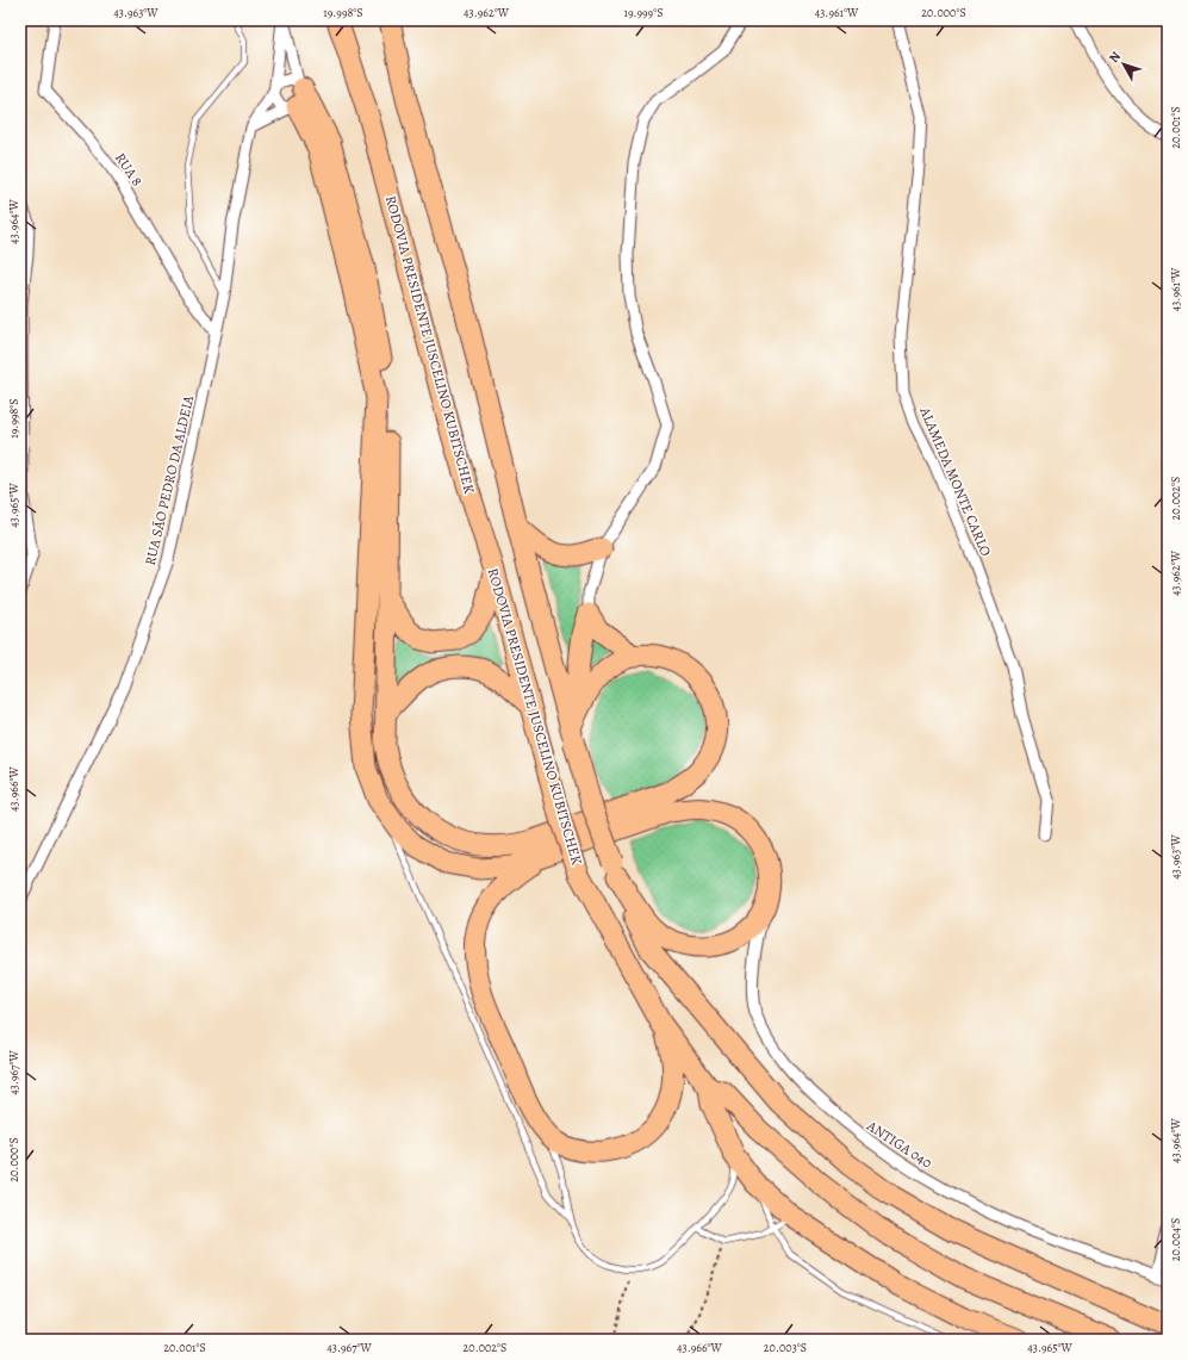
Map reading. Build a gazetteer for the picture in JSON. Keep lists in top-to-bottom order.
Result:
{
  "streets": {
    "highway": ["RODOVIA PRESIDENTE JUSCELINO KUBITSCHEK"],
    "street": [
      "RUA 8",
      "RUA SÃO PEDRO DA ALDEIA",
      "ALAMEDA MONTE CARLO",
      "ANTIGA 040"
    ]
  },
  "crossings": [
    ["RUA 8", "RUA SÃO PEDRO DA ALDEIA"]
  ],
  "north": "top left",
  "coordinates": [
    "43.963°W",
    "19.998°S",
    "43.962°W",
    "19.999°S",
    "43.961°W",
    "20.000°S",
    "20.001°S",
    "43.964°W",
    "20.002°S",
    "43.965°W",
    "43.966°W",
    "43.967°W",
    "20.004°S",
    "20.003°S"
  ]
}
